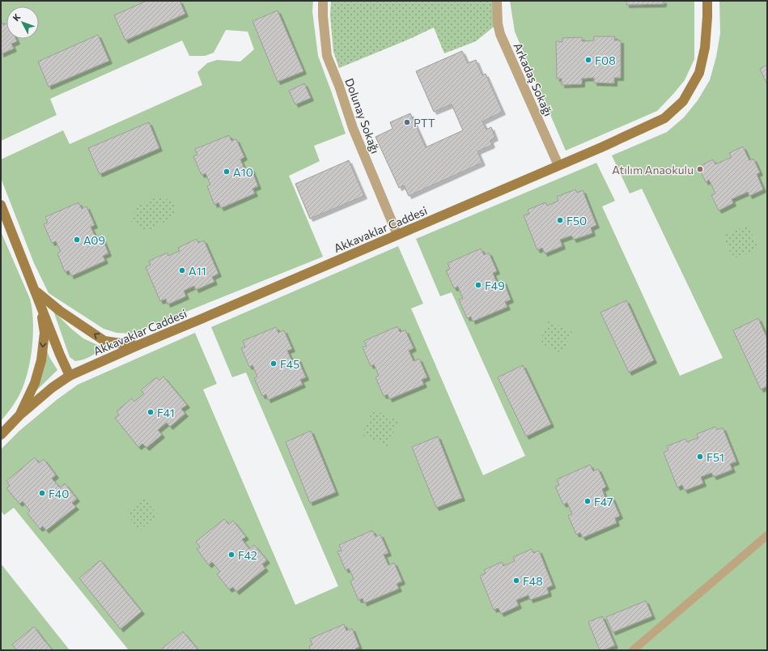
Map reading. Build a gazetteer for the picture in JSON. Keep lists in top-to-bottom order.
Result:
{
  "streets": {
    "street": ["Arkadaş Sokağı", "Dolunay Sokağı", "Akkavaklar Caddesi"]
  },
  "crossings": [
    ["Arkadaş Sokağı", "Akkavaklar Caddesi"],
    ["Dolunay Sokağı", "Akkavaklar Caddesi"]
  ],
  "places": [
    "F08",
    "PTT",
    "Atılım Anaokulu",
    "A10",
    "F50",
    "A09",
    "A11",
    "F49",
    "F45",
    "F41",
    "F51",
    "F40",
    "F47",
    "F42",
    "F48"
  ],
  "north": "top left"
}
